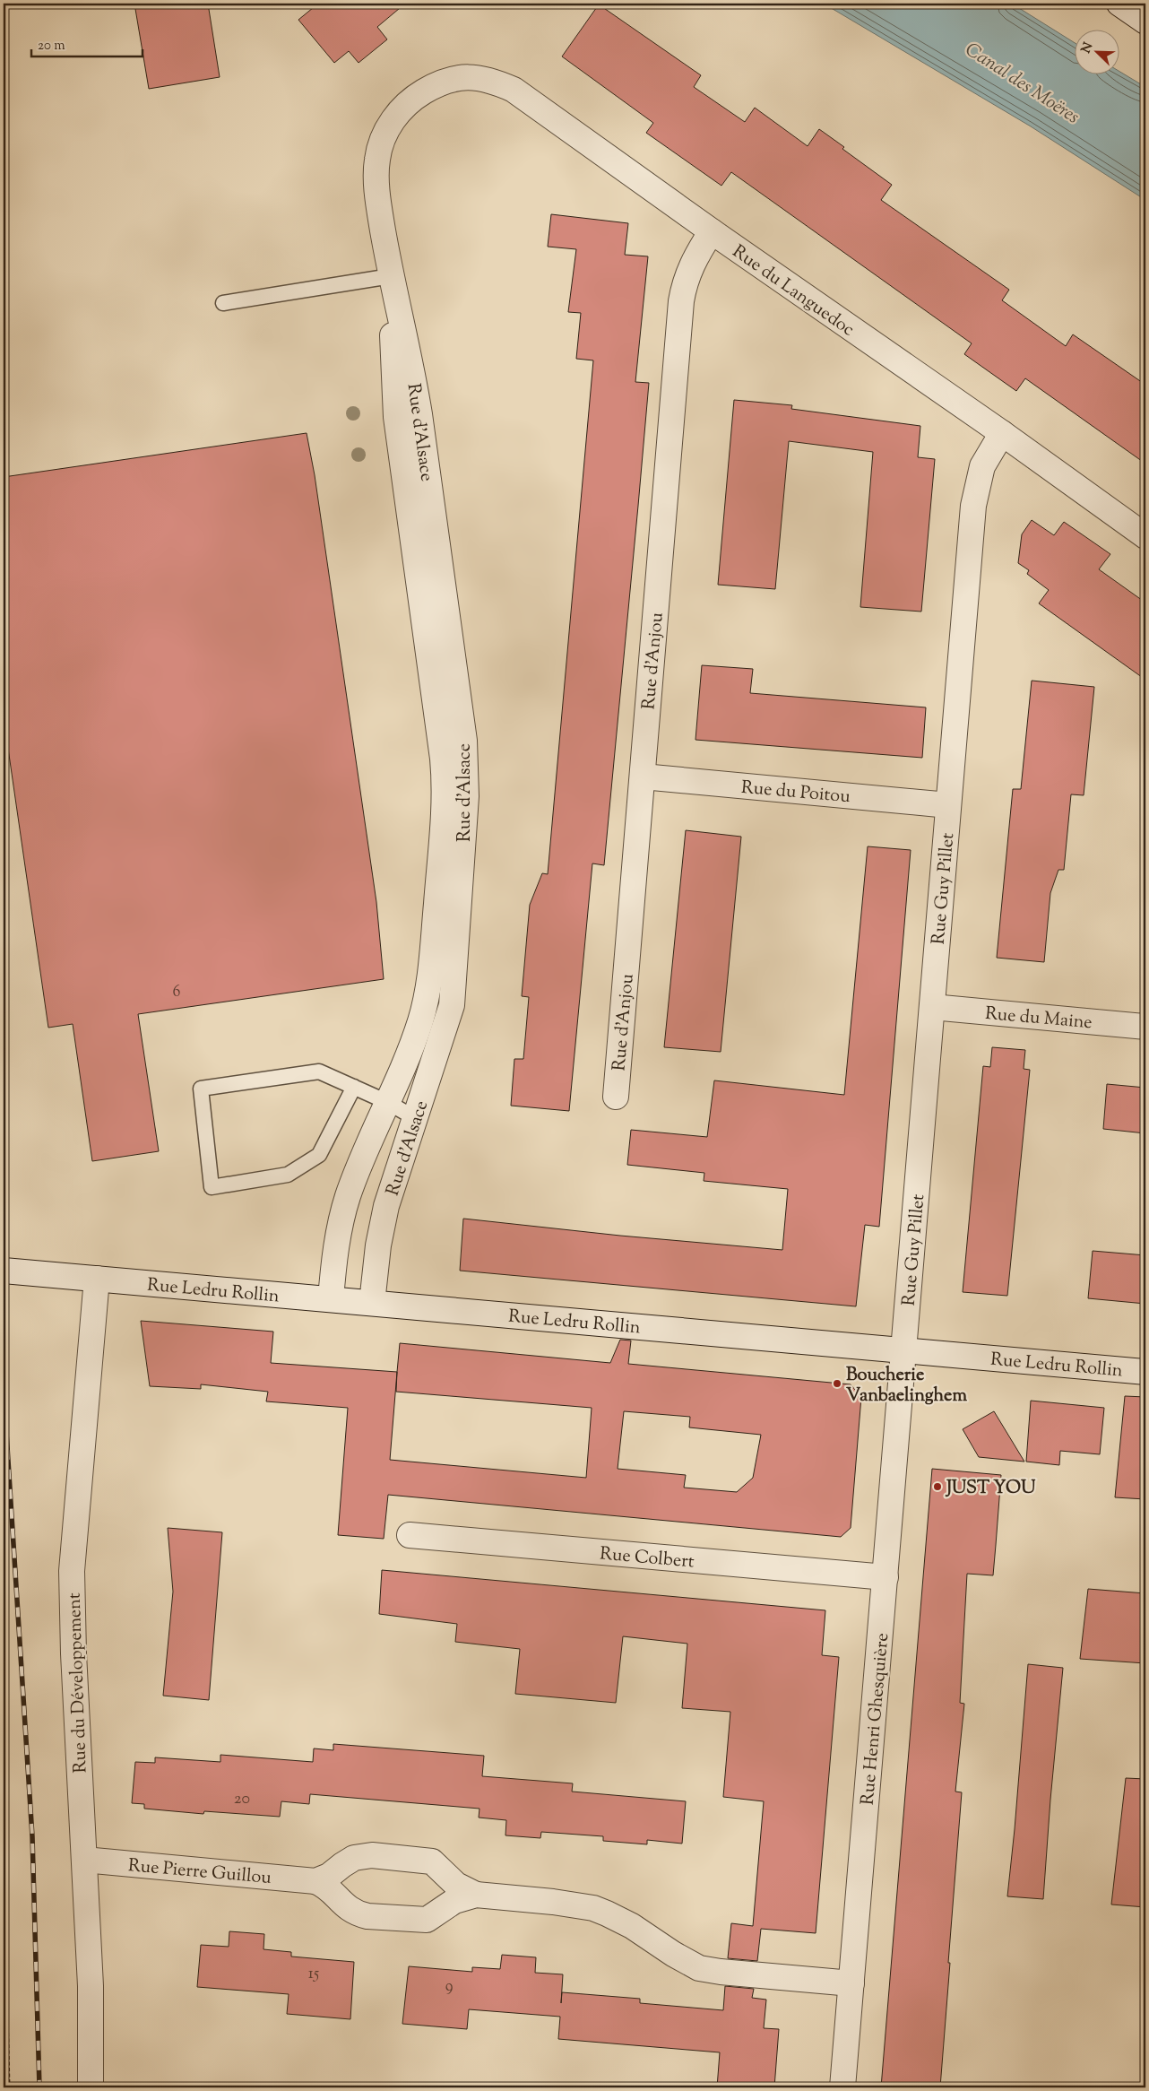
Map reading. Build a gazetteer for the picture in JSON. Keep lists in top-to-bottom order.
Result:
{
  "streets": {
    "street": [
      "Rue du Languedoc",
      "Rue d'Alsace",
      "Rue d'Anjou",
      "Rue du Poitou",
      "Rue Guy Pillet",
      "Rue du Maine",
      "Rue Ledru Rollin",
      "Rue Colbert",
      "Rue du Développement",
      "Rue Henri Ghesquière",
      "Rue Pierre Guillou"
    ]
  },
  "crossings": [
    ["Rue du Languedoc", "Rue d'Alsace"],
    ["Rue du Languedoc", "Rue d'Anjou"],
    ["Rue du Languedoc", "Rue Guy Pillet"],
    ["Rue d'Alsace", "Rue Ledru Rollin"],
    ["Rue d'Anjou", "Rue du Poitou"],
    ["Rue du Poitou", "Rue Guy Pillet"],
    ["Rue Guy Pillet", "Rue du Maine"],
    ["Rue Guy Pillet", "Rue Ledru Rollin"],
    ["Rue Guy Pillet", "Rue Henri Ghesquière"],
    ["Rue Ledru Rollin", "Rue du Développement"],
    ["Rue Ledru Rollin", "Rue Henri Ghesquière"],
    ["Rue Colbert", "Rue Henri Ghesquière"],
    ["Rue du Développement", "Rue Pierre Guillou"]
  ],
  "water": ["Canal des Moëres"],
  "places": ["Boucherie Vanbaelinghem", "JUST YOU"],
  "house_numbers": [
    "6",
    "20",
    "15",
    "9"
  ],
  "scale_bar": "20 m",
  "north": "top left"
}
